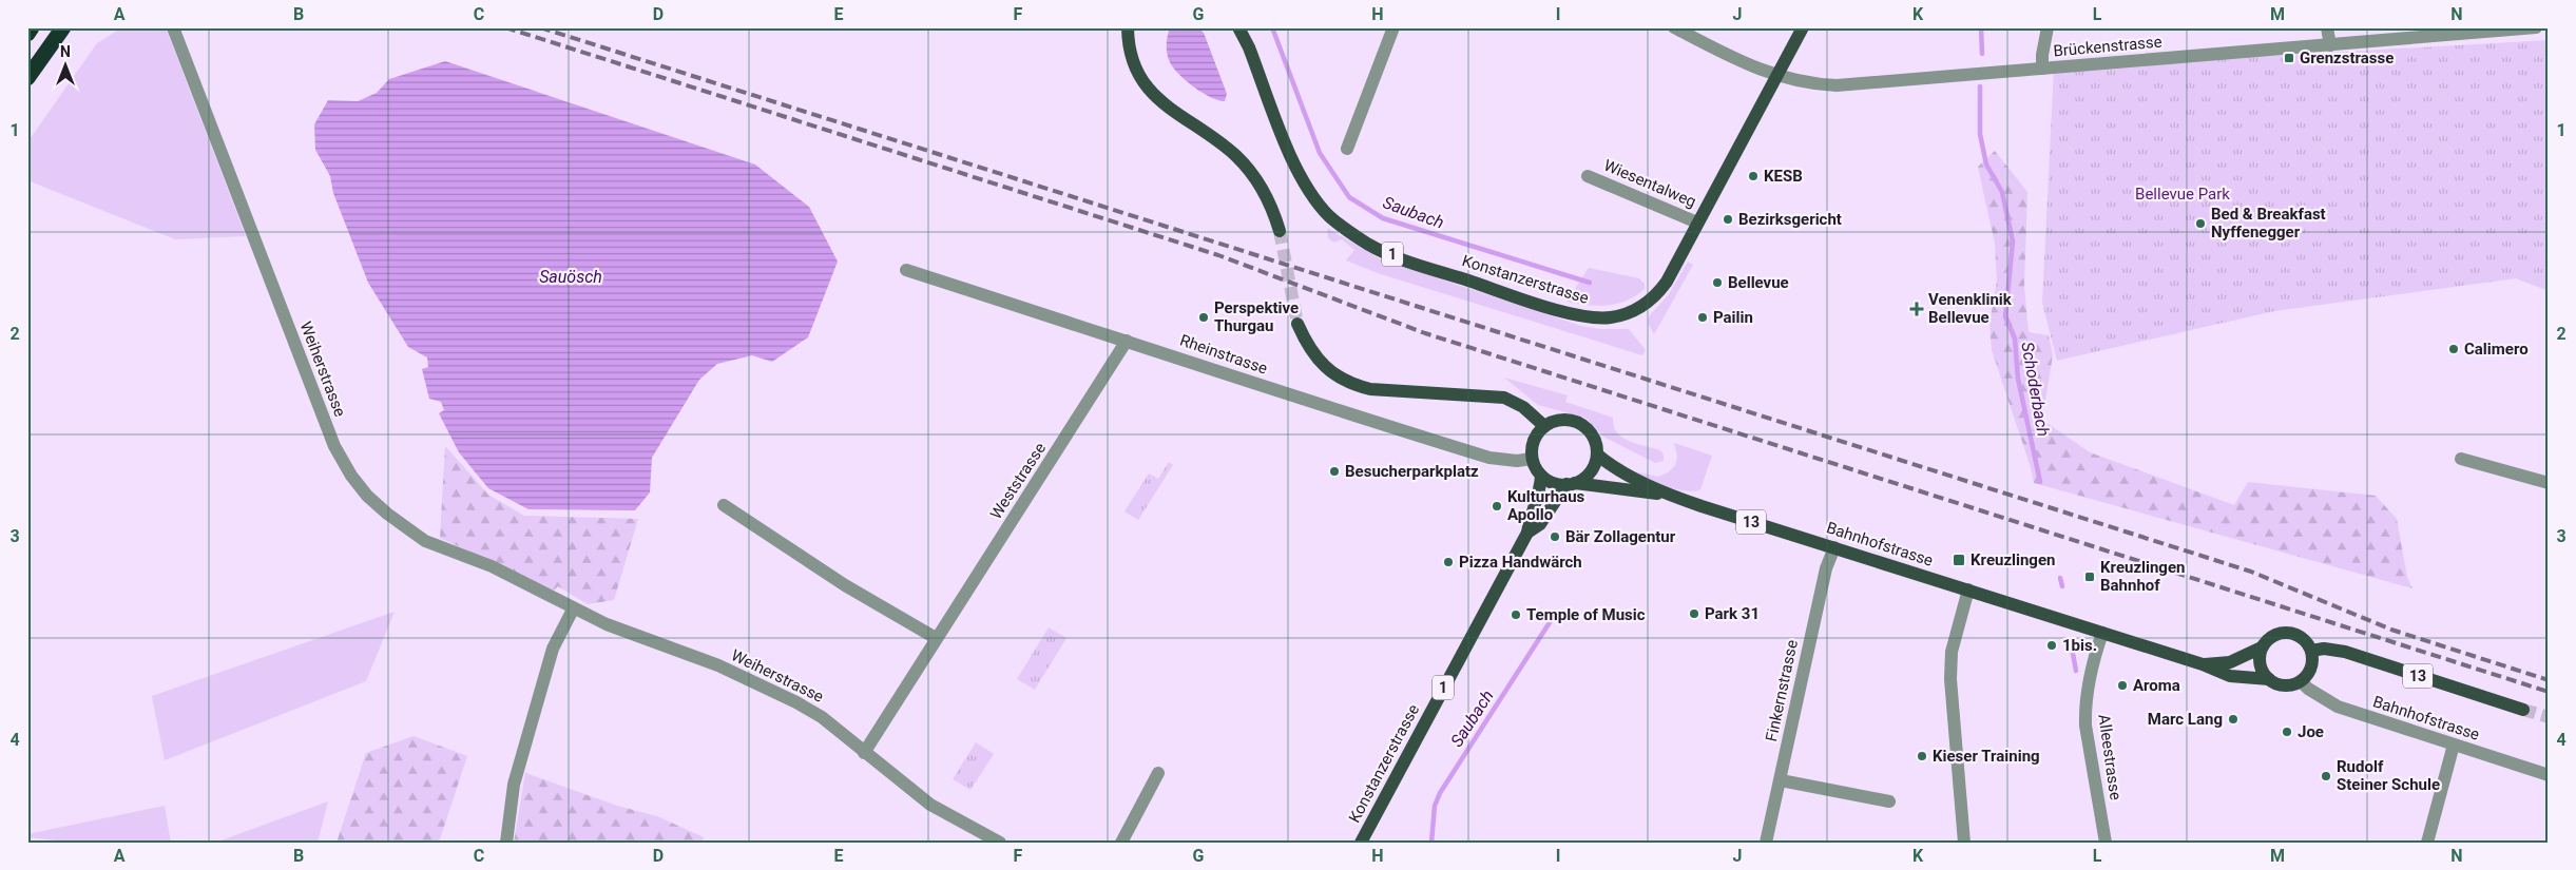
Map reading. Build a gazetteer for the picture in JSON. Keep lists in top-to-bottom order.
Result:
{
  "streets": {
    "main road": [
      "1",
      "Konstanzerstrasse",
      "13",
      "Bahnhofstrasse"
    ],
    "street": [
      "Brückenstrasse",
      "Wiesentalweg",
      "Rheinstrasse",
      "Weiherstrasse",
      "Weststrasse",
      "Finkernstrasse",
      "Alleestrasse"
    ]
  },
  "crossings": [
    ["Brückenstrasse", "Konstanzerstrasse"],
    ["Wiesentalweg", "Konstanzerstrasse"],
    ["Konstanzerstrasse", "Rheinstrasse"],
    ["Konstanzerstrasse", "Bahnhofstrasse"],
    ["Rheinstrasse", "Weststrasse"],
    ["Rheinstrasse", "Bahnhofstrasse"],
    ["Weiherstrasse", "Weststrasse"],
    ["13", "Bahnhofstrasse"],
    ["Bahnhofstrasse", "Finkernstrasse"],
    ["Bahnhofstrasse", "Alleestrasse"]
  ],
  "water": ["Saubach", "Sauösch", "Schoderbach"],
  "parks": ["Bellevue Park"],
  "places": {
    "transit": ["Grenzstrasse", "Kreuzlingen", "Kreuzlingen Bahnhof"],
    "other": [
      "KESB",
      "Bezirksgericht",
      "Bed & Breakfast Nyffenegger",
      "Bellevue",
      "Perspektive Thurgau",
      "Pailin",
      "Calimero",
      "Besucherparkplatz",
      "Kulturhaus Apollo",
      "Bär Zollagentur",
      "Pizza Handwärch",
      "Park 31",
      "Temple of Music",
      "1bis.",
      "Aroma",
      "Marc Lang",
      "Joe",
      "Kieser Training",
      "Rudolf Steiner Schule"
    ],
    "health": ["Venenklinik Bellevue"]
  },
  "north": "top",
  "grid": {
    "columns": [
      "A",
      "B",
      "C",
      "D",
      "E",
      "F",
      "G",
      "H",
      "I",
      "J",
      "K",
      "L",
      "M",
      "N"
    ],
    "rows": [
      "1",
      "2",
      "3",
      "4"
    ]
  }
}
